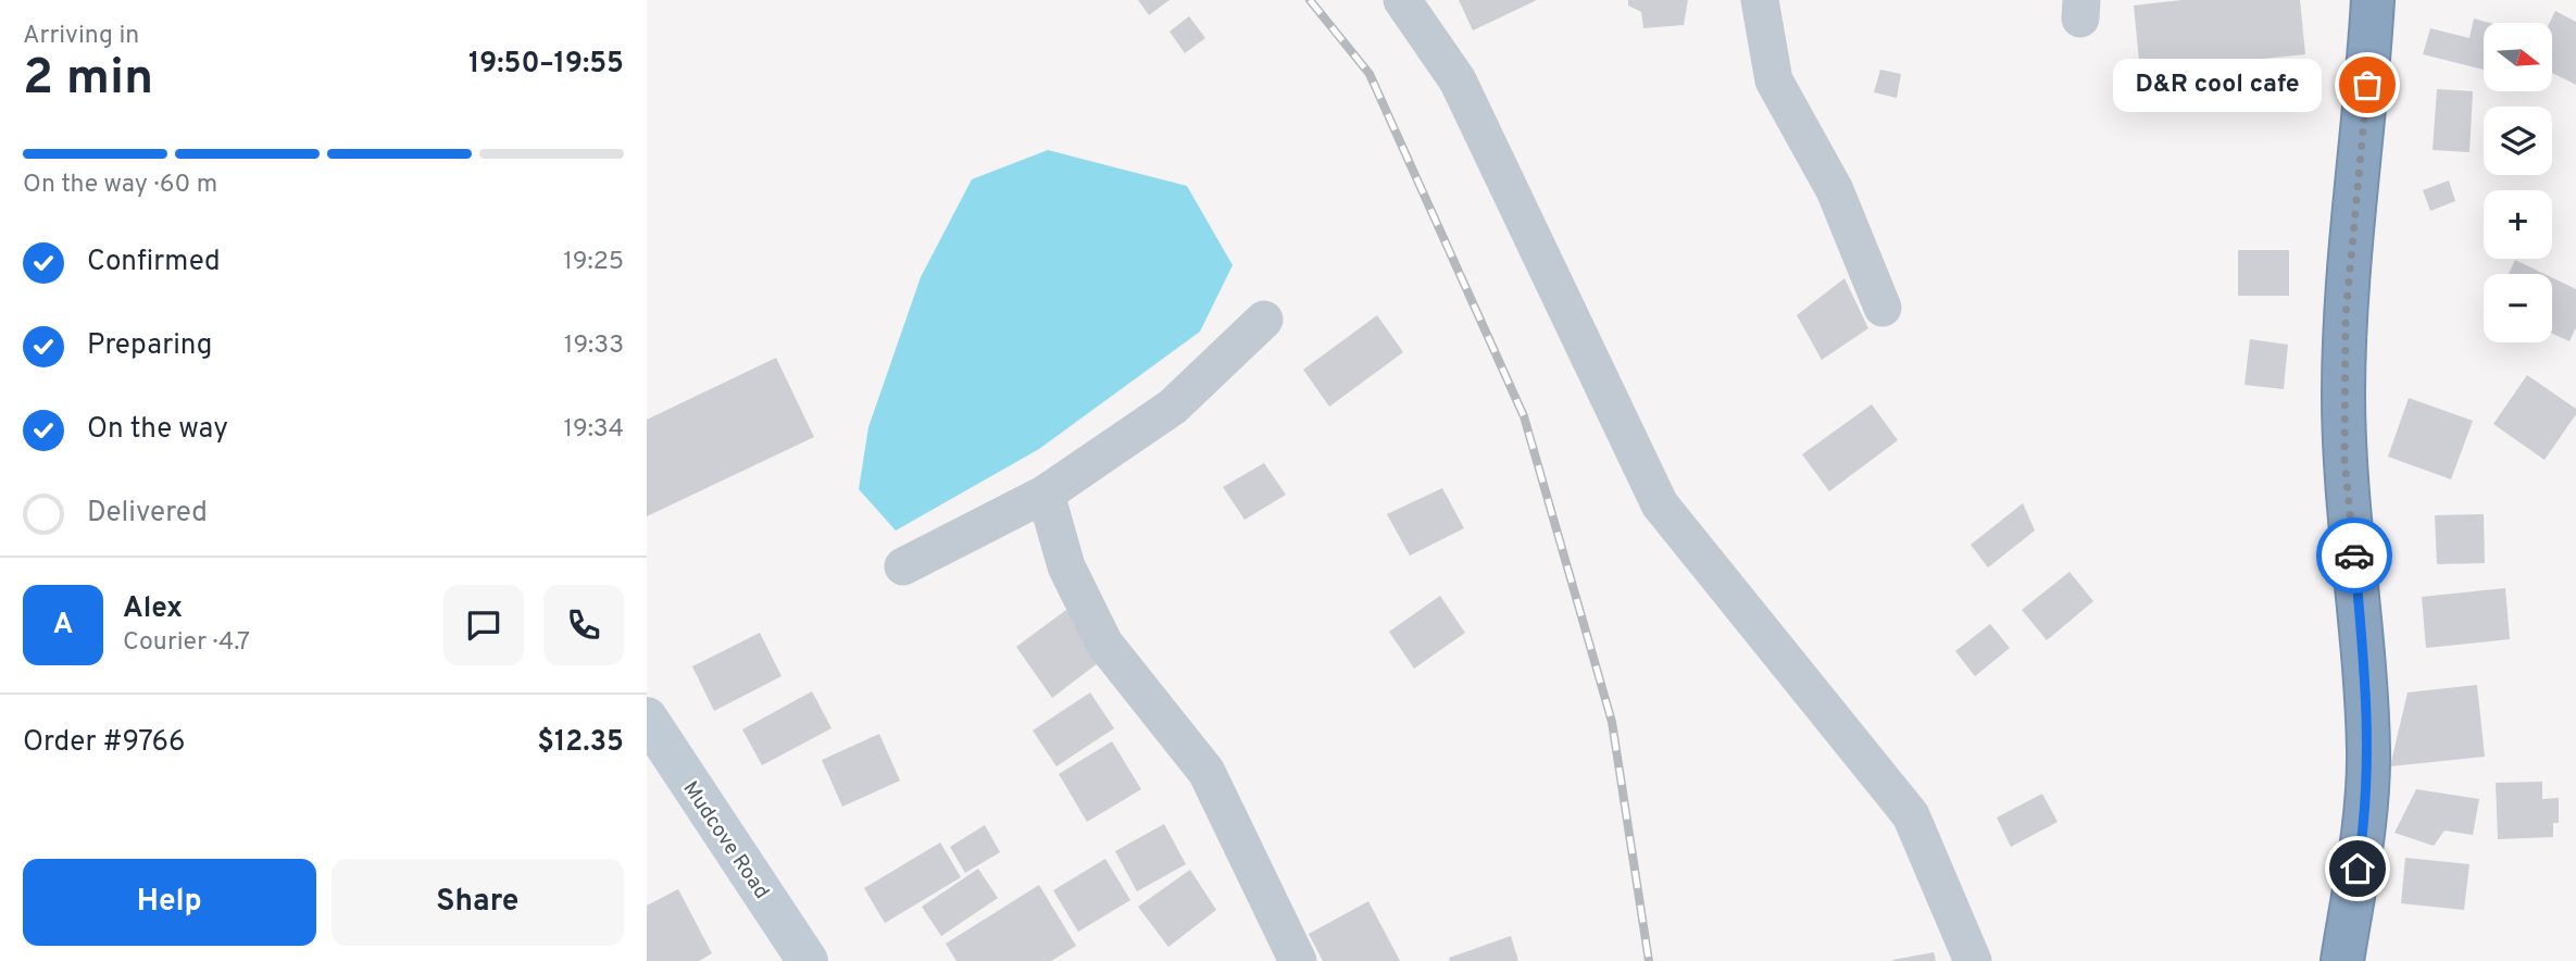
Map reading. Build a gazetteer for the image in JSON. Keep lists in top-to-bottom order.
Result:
{
  "streets": {
    "street": ["Mudcove Road"]
  },
  "places": ["D&R cool cafe"],
  "north": "right",
  "page": {
    "heading": ["2 min", "Arriving in", "19:50–19:55"],
    "panel": [
      "Alex",
      "Courier · 4.7",
      "Order #9766",
      "$12.35"
    ],
    "map_buttons": ["+", "−"],
    "bubble": "D&R cool cafe",
    "bar": "On the way · 60 m",
    "list": [
      ["Confirmed", "19:25"],
      ["Preparing", "19:33"],
      ["On the way", "19:34"],
      "Delivered"
    ],
    "round": "A",
    "buttons": ["Help", "Share"]
  }
}
